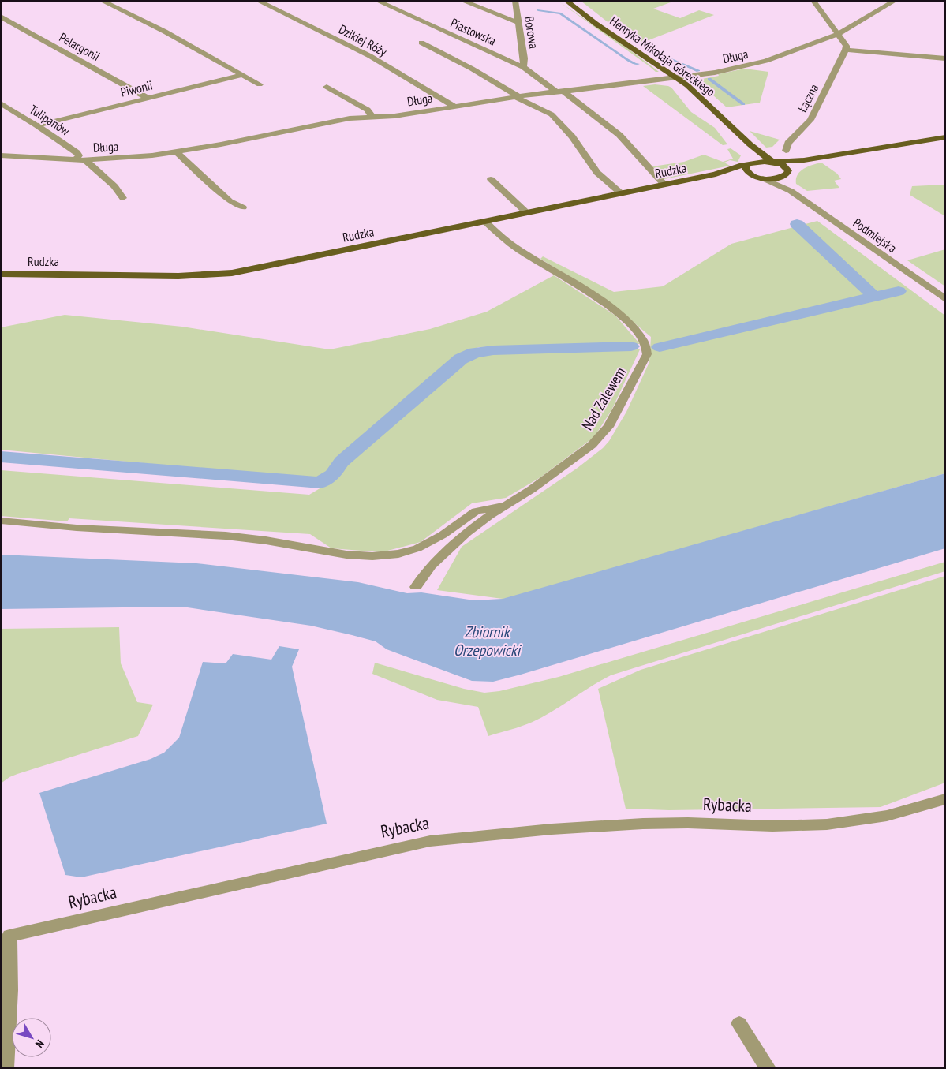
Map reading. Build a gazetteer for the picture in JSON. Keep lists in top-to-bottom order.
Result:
{
  "streets": {
    "main road": ["Henryka Mikołaja Góreckiego", "Rudzka"],
    "street": [
      "Piastowska",
      "Borowa",
      "Dzikiej Róży",
      "Pelargonii",
      "Długa",
      "Piwonii",
      "Łączna",
      "Tulipanów",
      "Podmiejska",
      "Nad Zalewem",
      "Rybacka"
    ]
  },
  "crossings": [
    ["Piastowska", "Borowa"],
    ["Piastowska", "Długa"],
    ["Piastowska", "Rudzka"],
    ["Dzikiej Róży", "Długa"],
    ["Pelargonii", "Piwonii"],
    ["Henryka Mikołaja Góreckiego", "Długa"],
    ["Henryka Mikołaja Góreckiego", "Rudzka"],
    ["Henryka Mikołaja Góreckiego", "Podmiejska"],
    ["Długa", "Tulipanów"],
    ["Piwonii", "Tulipanów"],
    ["Rudzka", "Podmiejska"],
    ["Rudzka", "Nad Zalewem"]
  ],
  "water": ["Zbiornik Orzepowicki"],
  "north": "bottom right"
}
